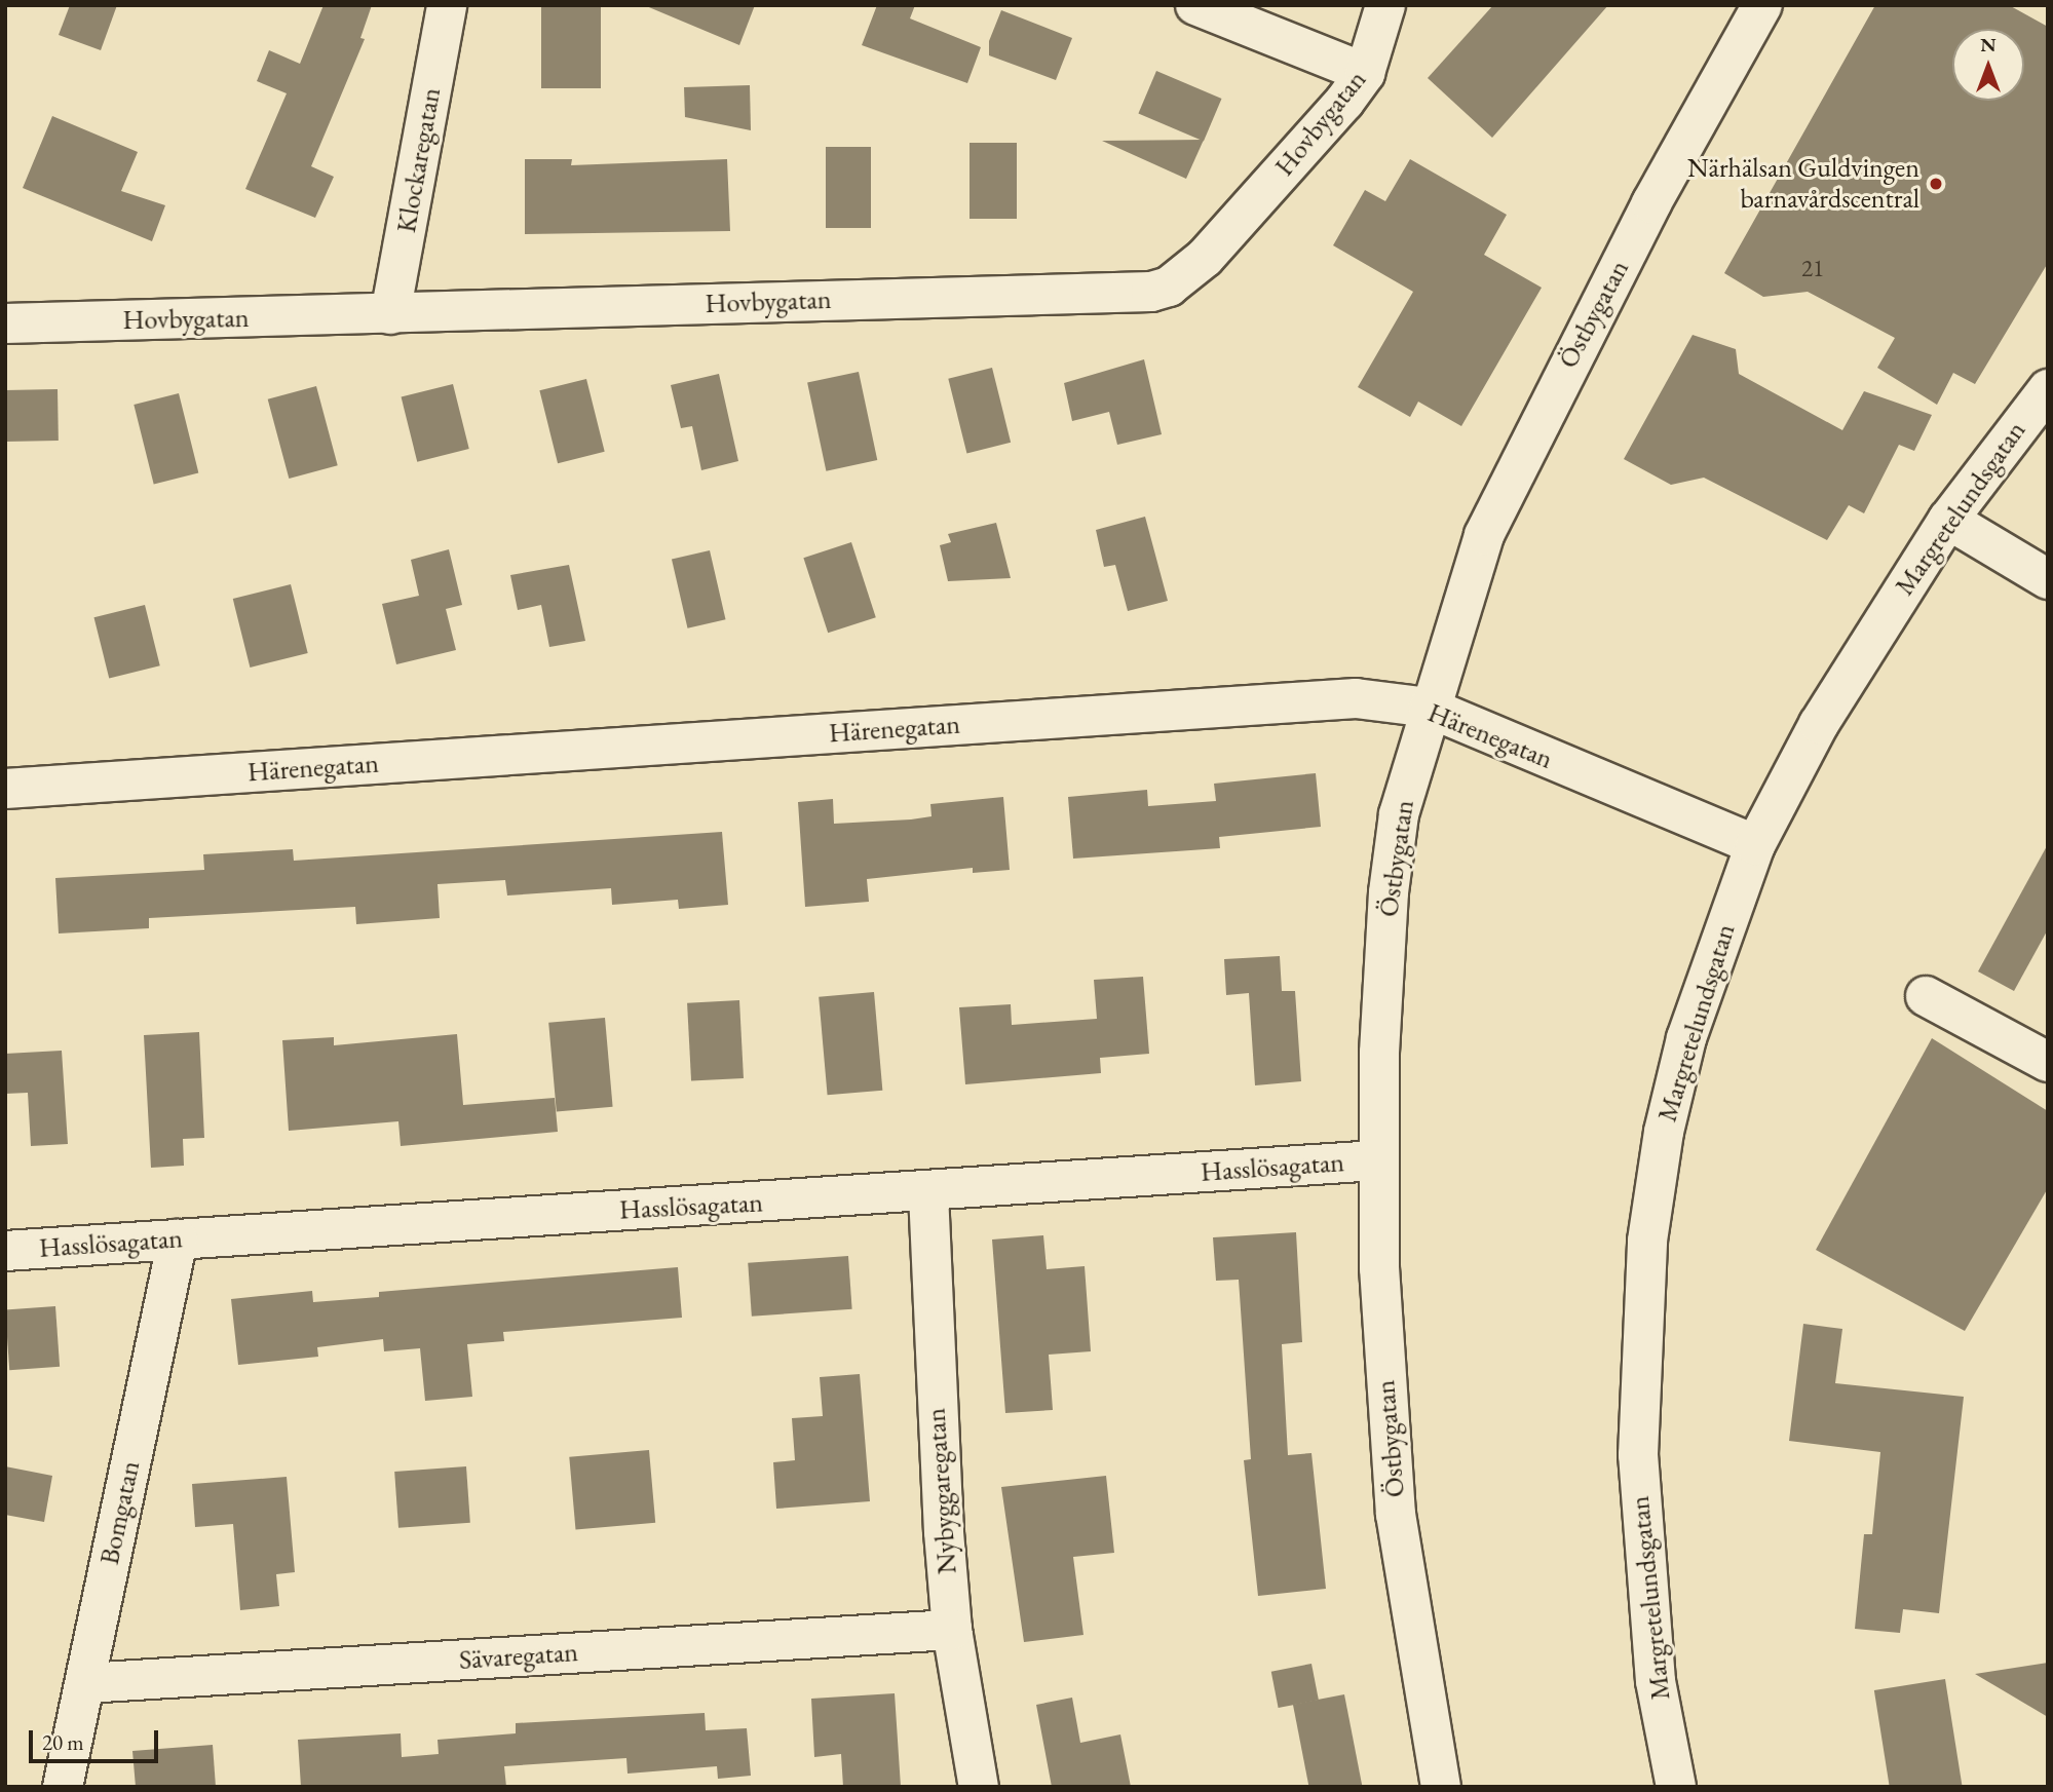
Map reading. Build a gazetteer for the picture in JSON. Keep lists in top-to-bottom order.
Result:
{
  "streets": {
    "street": [
      "Hovbygatan",
      "Klockaregatan",
      "Östbygatan",
      "Margretelundsgatan",
      "Härenegatan",
      "Hasslösagatan",
      "Nybyggaregatan",
      "Bomgatan",
      "Sävaregatan"
    ]
  },
  "crossings": [
    ["Hovbygatan", "Klockaregatan"],
    ["Östbygatan", "Härenegatan"],
    ["Östbygatan", "Hasslösagatan"],
    ["Margretelundsgatan", "Härenegatan"],
    ["Hasslösagatan", "Nybyggaregatan"],
    ["Hasslösagatan", "Bomgatan"],
    ["Nybyggaregatan", "Sävaregatan"],
    ["Bomgatan", "Sävaregatan"]
  ],
  "places": ["Närhälsan Guldvingen barnavårdscentral"],
  "house_numbers": ["21"],
  "scale_bar": "20 m",
  "north": "top"
}
